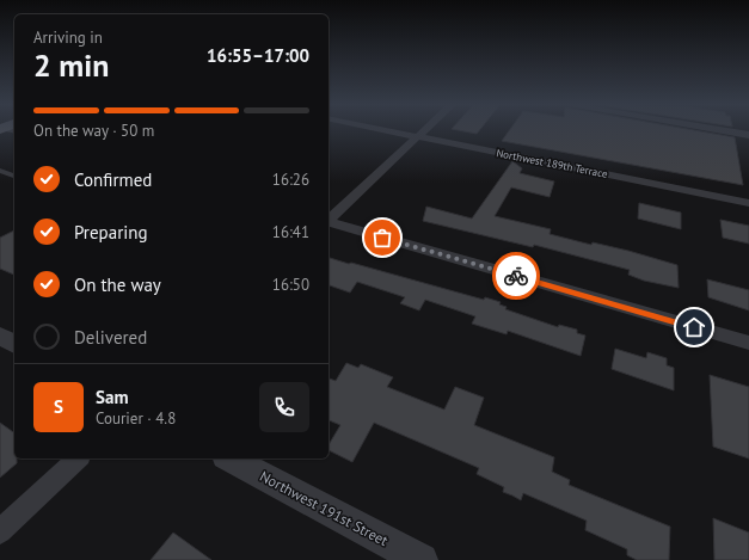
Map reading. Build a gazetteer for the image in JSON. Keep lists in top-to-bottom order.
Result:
{
  "streets": {
    "street": ["Northwest 189th Terrace", "Northwest 191st Street"]
  },
  "page": {
    "heading": ["2 min", "Arriving in", "16:55–17:00"],
    "panel": ["Sam", "Courier · 4.8"],
    "bar": "On the way · 50 m",
    "list": [
      ["Confirmed", "16:26"],
      ["Preparing", "16:41"],
      ["On the way", "16:50"],
      "Delivered"
    ],
    "round": "S"
  }
}
